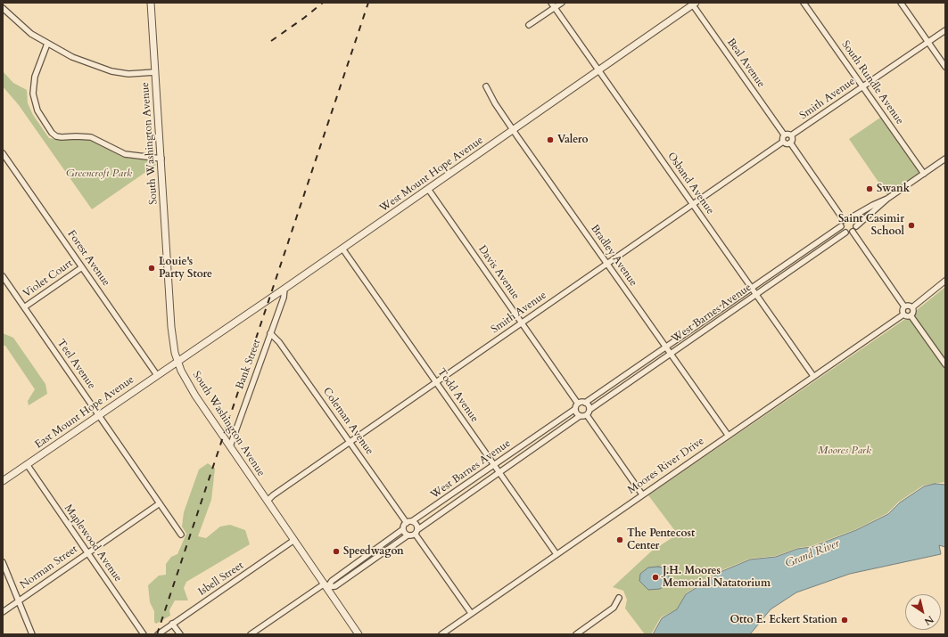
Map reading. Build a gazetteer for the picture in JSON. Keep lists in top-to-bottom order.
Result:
{
  "streets": {
    "street": [
      "Beal Avenue",
      "South Rundle Avenue",
      "Smith Avenue",
      "South Washington Avenue",
      "West Mount Hope Avenue",
      "Osband Avenue",
      "Bradley Avenue",
      "Forest Avenue",
      "Davis Avenue",
      "Violet Court",
      "West Barnes Avenue",
      "Teel Avenue",
      "Bank Street",
      "Todd Avenue",
      "East Mount Hope Avenue",
      "Coleman Avenue",
      "Moores River Drive",
      "Maplewood Avenue",
      "Norman Street",
      "Isbell Street"
    ]
  },
  "crossings": [
    ["Beal Avenue", "Smith Avenue"],
    ["Beal Avenue", "West Mount Hope Avenue"],
    ["South Rundle Avenue", "Smith Avenue"],
    ["Smith Avenue", "South Washington Avenue"],
    ["Smith Avenue", "Osband Avenue"],
    ["Smith Avenue", "Bradley Avenue"],
    ["Smith Avenue", "Davis Avenue"],
    ["Smith Avenue", "Todd Avenue"],
    ["Smith Avenue", "Coleman Avenue"],
    ["South Washington Avenue", "West Mount Hope Avenue"],
    ["South Washington Avenue", "Bank Street"],
    ["South Washington Avenue", "East Mount Hope Avenue"],
    ["South Washington Avenue", "Isbell Street"],
    ["West Mount Hope Avenue", "Osband Avenue"],
    ["West Mount Hope Avenue", "Bradley Avenue"],
    ["West Mount Hope Avenue", "Davis Avenue"],
    ["West Mount Hope Avenue", "Bank Street"],
    ["West Mount Hope Avenue", "Todd Avenue"],
    ["West Mount Hope Avenue", "East Mount Hope Avenue"],
    ["Osband Avenue", "West Barnes Avenue"],
    ["Osband Avenue", "Moores River Drive"],
    ["Bradley Avenue", "West Barnes Avenue"],
    ["Bradley Avenue", "Moores River Drive"],
    ["Forest Avenue", "Violet Court"],
    ["Forest Avenue", "East Mount Hope Avenue"],
    ["Davis Avenue", "West Barnes Avenue"],
    ["Violet Court", "Teel Avenue"],
    ["West Barnes Avenue", "Todd Avenue"],
    ["West Barnes Avenue", "Coleman Avenue"],
    ["Teel Avenue", "East Mount Hope Avenue"],
    ["Teel Avenue", "Norman Street"],
    ["Bank Street", "Coleman Avenue"],
    ["Todd Avenue", "Moores River Drive"],
    ["East Mount Hope Avenue", "Maplewood Avenue"],
    ["Maplewood Avenue", "Norman Street"]
  ],
  "water": ["Grand River"],
  "parks": ["Greencroft Park", "Moores Park"],
  "places": [
    "Valero",
    "Swank",
    "Saint Casimir School",
    "Louie's Party Store",
    "The Pentecost Center",
    "Speedwagon",
    "J.H. Moores Memorial Natatorium",
    "Otto E. Eckert Station"
  ],
  "north": "bottom right"
}
